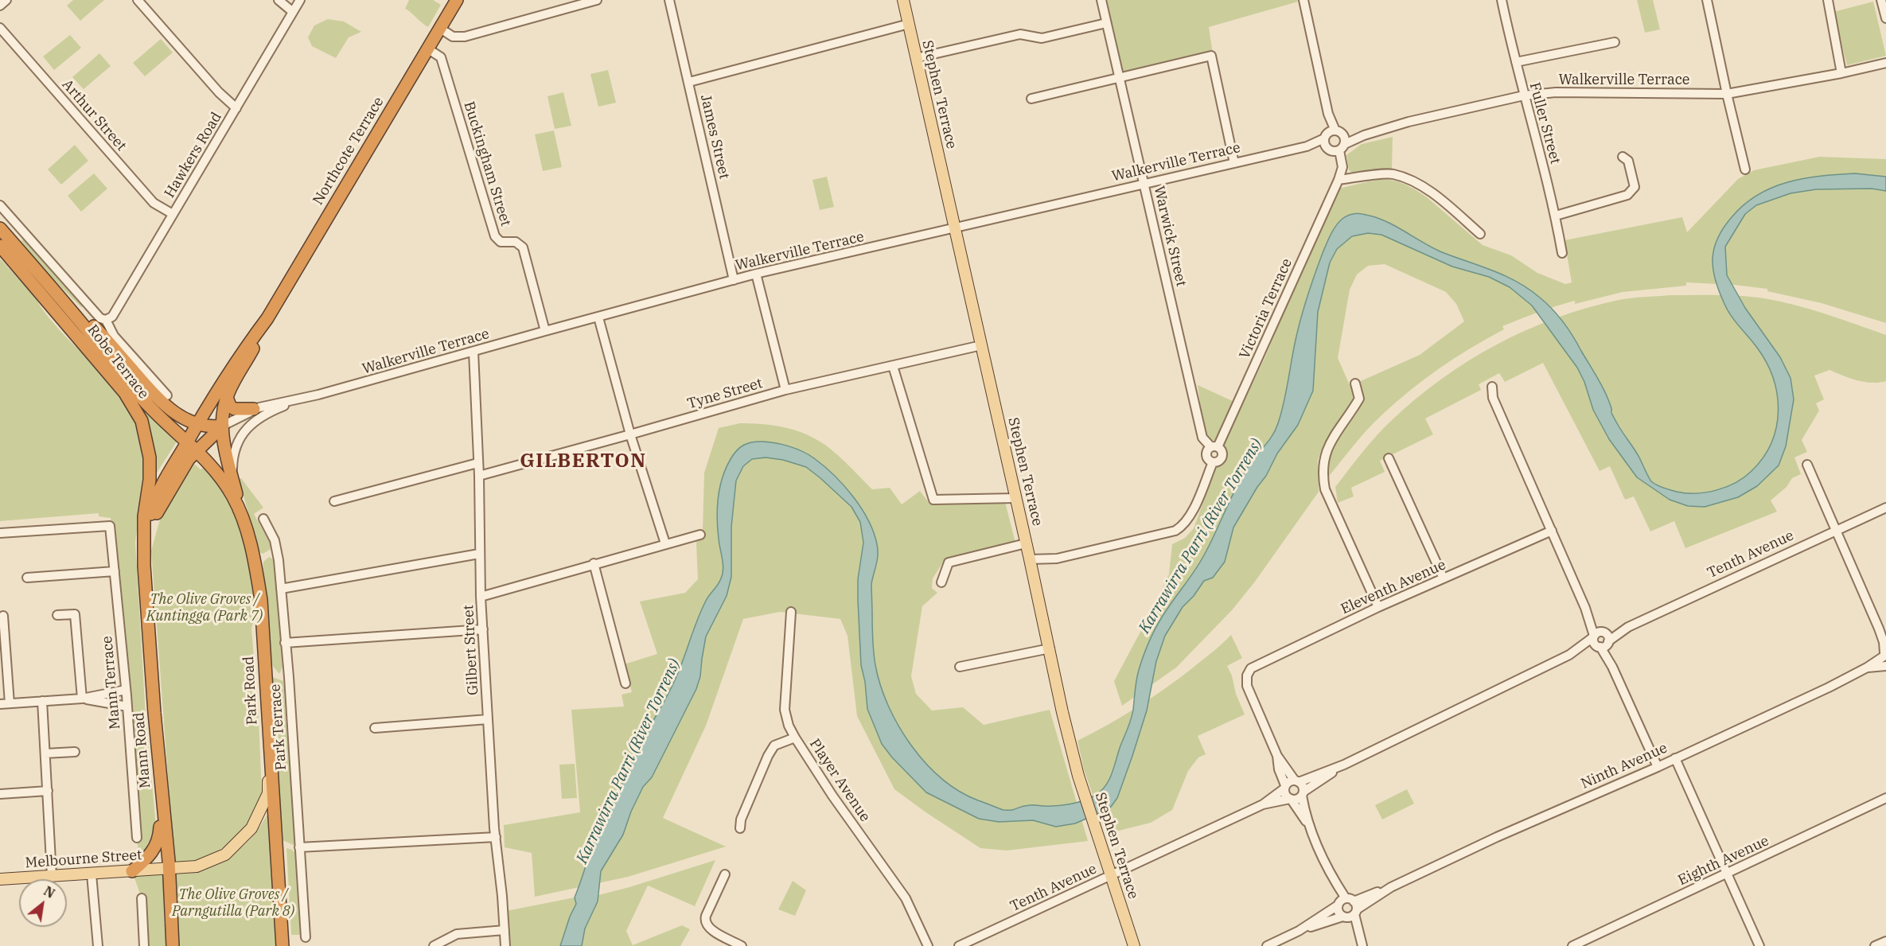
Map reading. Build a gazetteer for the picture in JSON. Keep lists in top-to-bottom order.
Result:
{
  "streets": {
    "highway": [
      "Northcote Terrace",
      "Robe Terrace",
      "Park Road",
      "Mann Road"
    ],
    "main road": ["Stephen Terrace", "Melbourne Street"],
    "street": [
      "Walkerville Terrace",
      "Arthur Street",
      "Fuller Street",
      "James Street",
      "Hawkers Road",
      "Buckingham Street",
      "Warwick Street",
      "Victoria Terrace",
      "Tyne Street",
      "Tenth Avenue",
      "Eleventh Avenue",
      "Gilbert Street",
      "Mann Terrace",
      "Park Terrace",
      "Ninth Avenue",
      "Player Avenue",
      "Eighth Avenue"
    ]
  },
  "crossings": [
    ["Walkerville Terrace", "Stephen Terrace"],
    ["Walkerville Terrace", "Fuller Street"],
    ["Walkerville Terrace", "James Street"],
    ["Walkerville Terrace", "Northcote Terrace"],
    ["Walkerville Terrace", "Buckingham Street"],
    ["Walkerville Terrace", "Warwick Street"],
    ["Walkerville Terrace", "Victoria Terrace"],
    ["Walkerville Terrace", "Gilbert Street"],
    ["Stephen Terrace", "Victoria Terrace"],
    ["Stephen Terrace", "Tyne Street"],
    ["Stephen Terrace", "Tenth Avenue"],
    ["Arthur Street", "Hawkers Road"],
    ["Northcote Terrace", "Buckingham Street"],
    ["Northcote Terrace", "Robe Terrace"],
    ["Northcote Terrace", "Park Road"],
    ["Northcote Terrace", "Mann Road"],
    ["Hawkers Road", "Robe Terrace"],
    ["Warwick Street", "Victoria Terrace"],
    ["Robe Terrace", "Park Road"],
    ["Robe Terrace", "Mann Road"],
    ["Tyne Street", "Gilbert Street"],
    ["Park Road", "Melbourne Street"],
    ["Mann Road", "Melbourne Street"]
  ],
  "districts": ["GILBERTON"],
  "water": ["Karrawirra Parri (River Torrens)"],
  "parks": ["The Olive Groves / Kuntingga (Park 7)", "The Olive Groves / Parngutilla (Park 8)"],
  "north": "top right"
}
